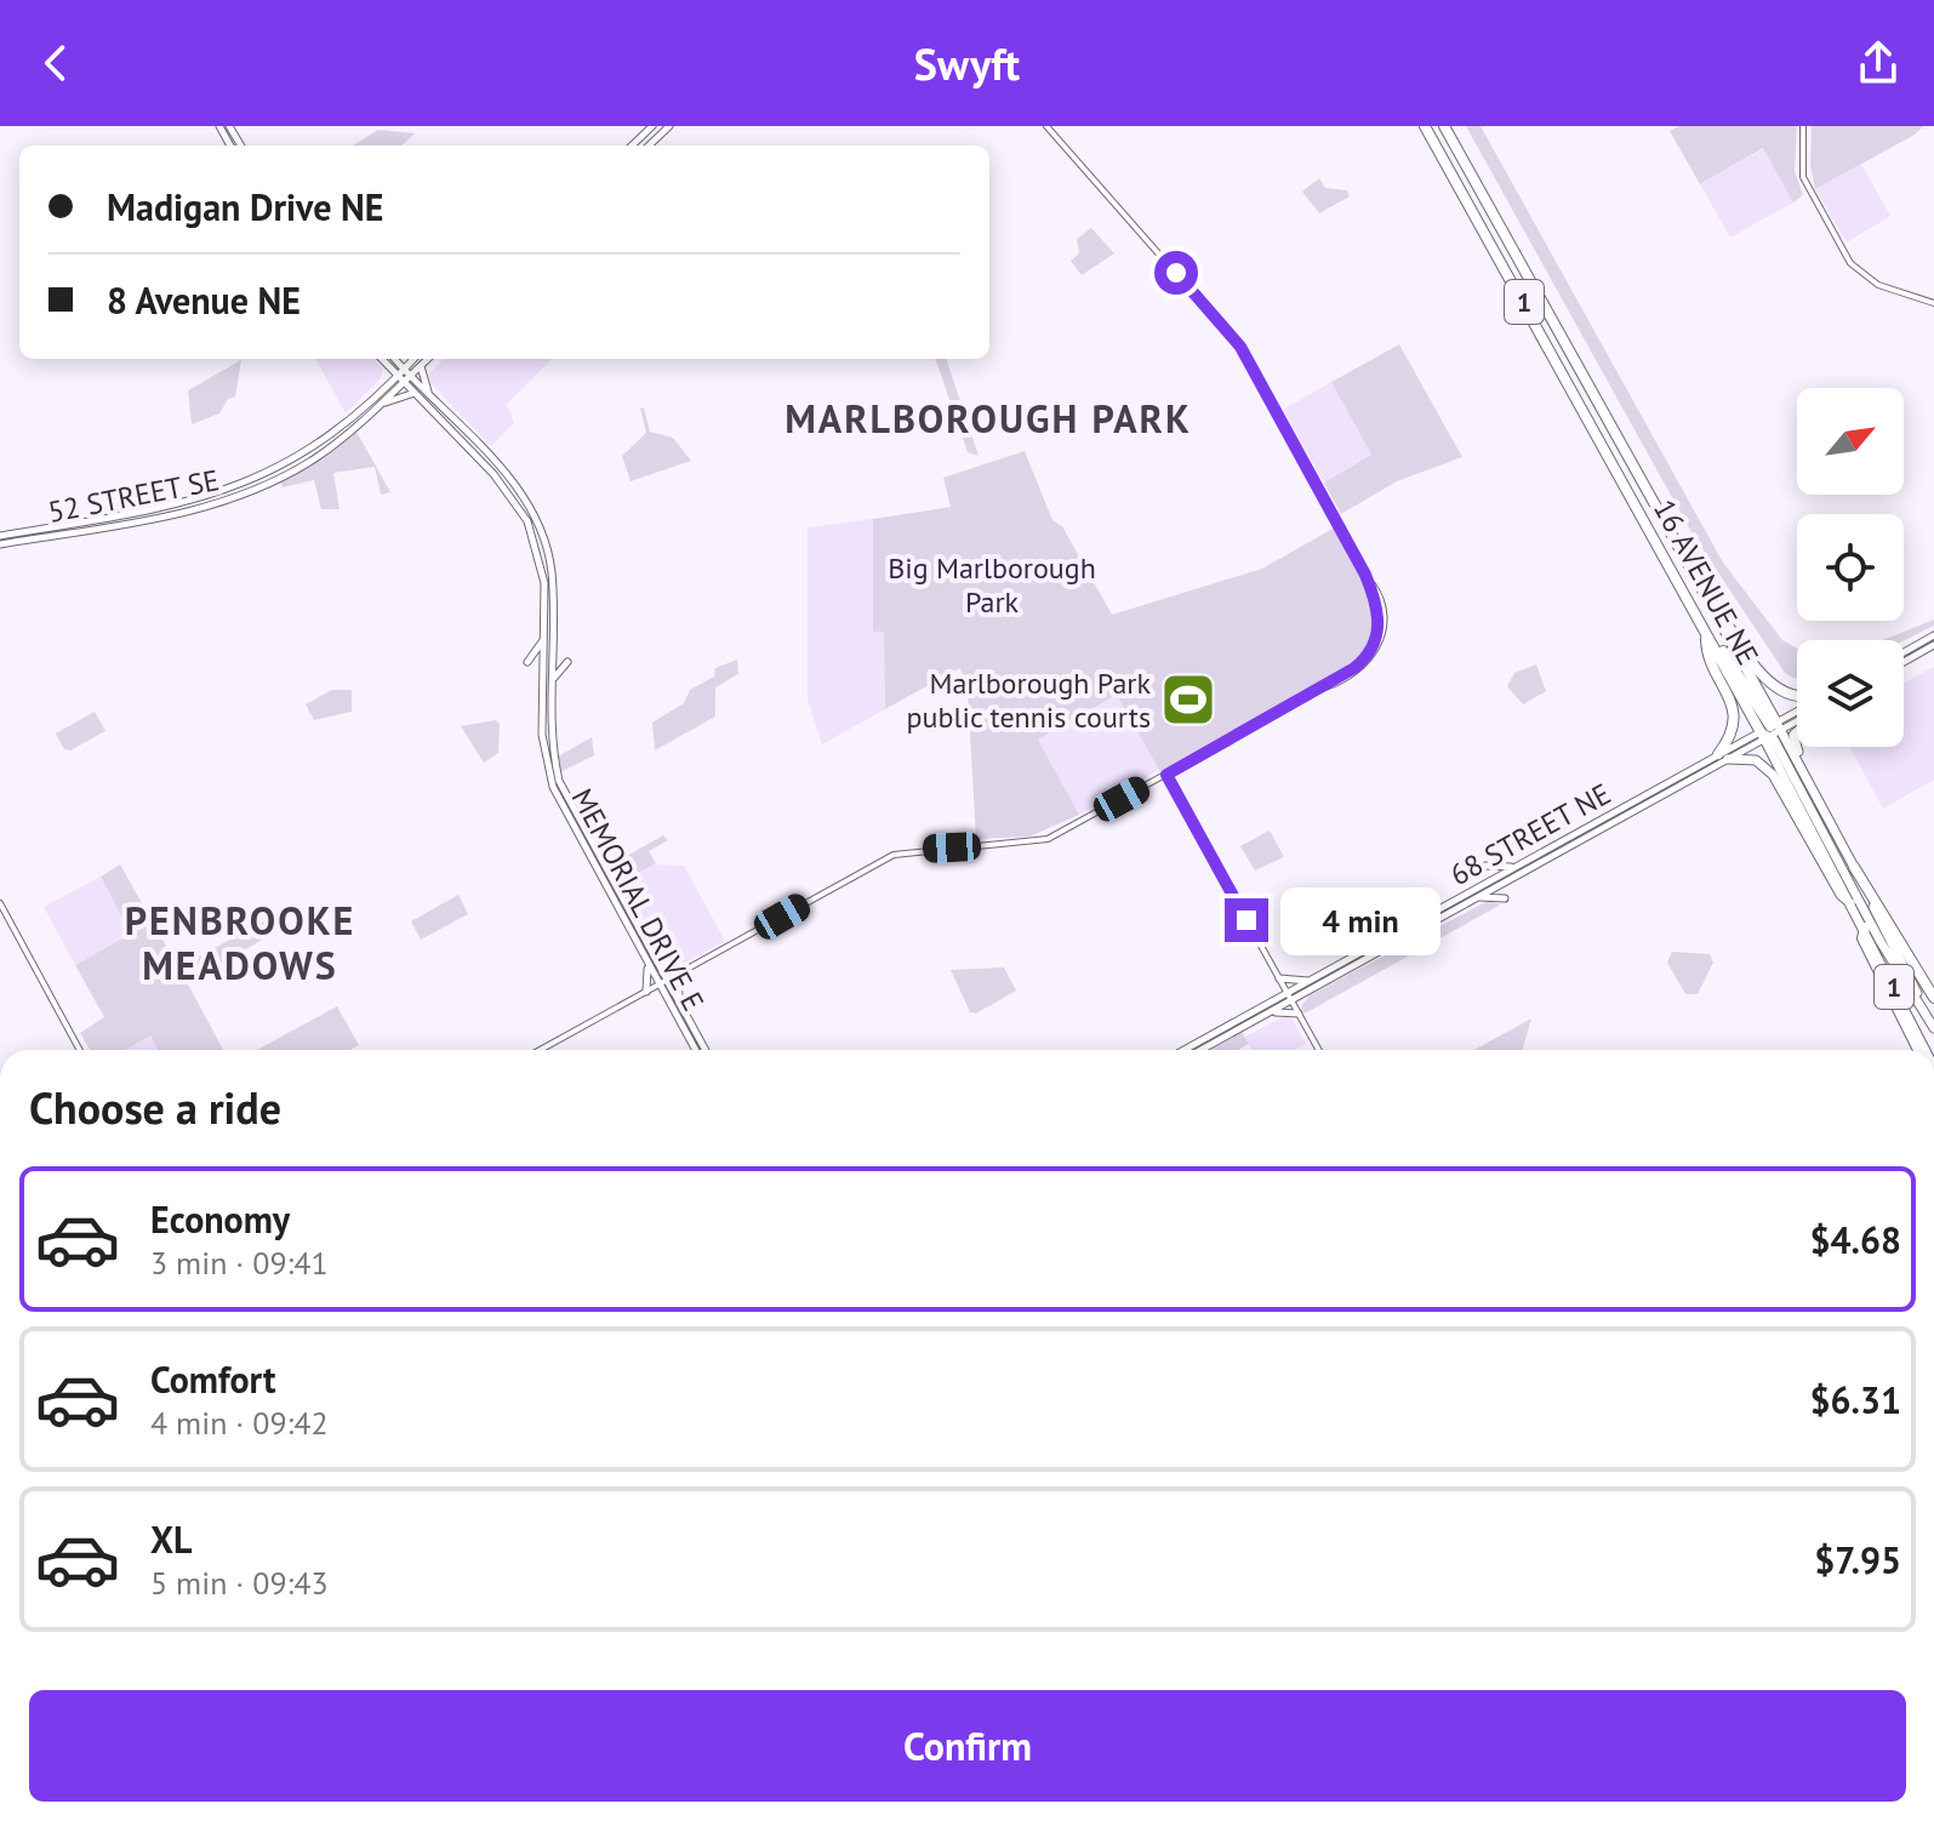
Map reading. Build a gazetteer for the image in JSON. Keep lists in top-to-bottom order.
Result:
{
  "streets": {
    "highway": ["1", "16 AVENUE NE"],
    "main road": ["52 STREET SE", "68 STREET NE", "MEMORIAL DRIVE E"]
  },
  "crossings": [
    ["52 STREET SE", "MEMORIAL DRIVE E"],
    ["16 AVENUE NE", "68 STREET NE"]
  ],
  "districts": ["MARLBOROUGH PARK", "PENBROOKE MEADOWS"],
  "parks": ["Big Marlborough Park"],
  "places": {
    "sports": ["Marlborough Park public tennis courts"]
  },
  "north": "top right",
  "page": {
    "header": "Swyft",
    "banner": ["Madigan Drive NE", "8 Avenue NE"],
    "bubble": "4 min",
    "heading": "Choose a ride",
    "list": [
      {
        "name": "Economy",
        "note": "3 min · 09:41",
        "value": "$4.68"
      },
      {
        "name": "Comfort",
        "note": "4 min · 09:42",
        "value": "$6.31"
      },
      {
        "name": "XL",
        "note": "5 min · 09:43",
        "value": "$7.95"
      }
    ],
    "buttons": "Confirm"
  }
}
